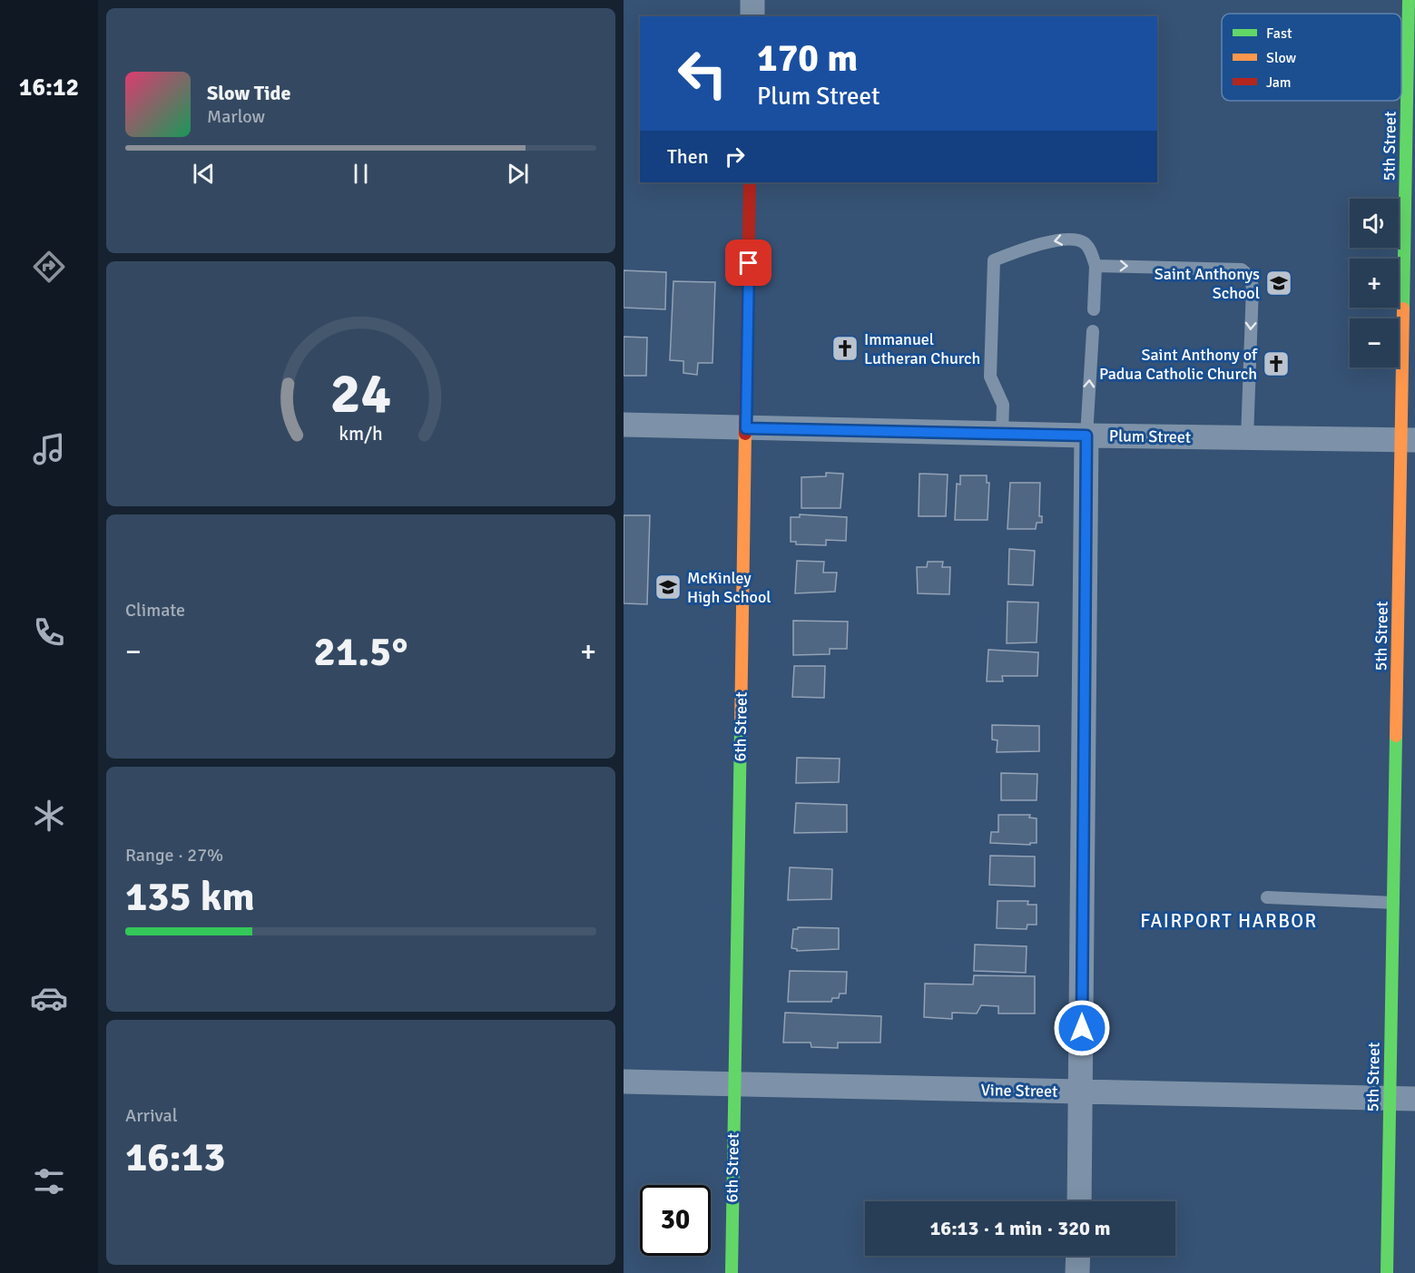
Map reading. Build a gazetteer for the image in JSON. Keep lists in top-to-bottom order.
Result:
{
  "streets": {
    "street": [
      "5th Street",
      "Plum Street",
      "6th Street",
      "Vine Street"
    ]
  },
  "crossings": [
    ["5th Street", "Plum Street"],
    ["5th Street", "Vine Street"],
    ["Plum Street", "6th Street"],
    ["6th Street", "Vine Street"]
  ],
  "districts": ["FAIRPORT HARBOR"],
  "places": {
    "school or university": ["Saint Anthonys School", "McKinley High School"],
    "church": ["Immanuel Lutheran Church", "Saint Anthony of Padua Catholic Church"]
  },
  "legend": ["Fast", "Slow", "Jam"],
  "page": {
    "tabs": "16:12",
    "turn": ["170 m", "Plum Street"],
    "song": ["Slow Tide", "Marlow"],
    "then": "Then",
    "map_buttons": ["+", "−"],
    "tile": [
      "Climate",
      ["Range · 27%", "135 km"],
      ["Arrival", "16:13"]
    ],
    "heat": ["−", "21.5°", "+"],
    "limit": "30",
    "trip": "16:13 · 1 min · 320 m",
    "gauge": ["24", "km/h"]
  }
}
